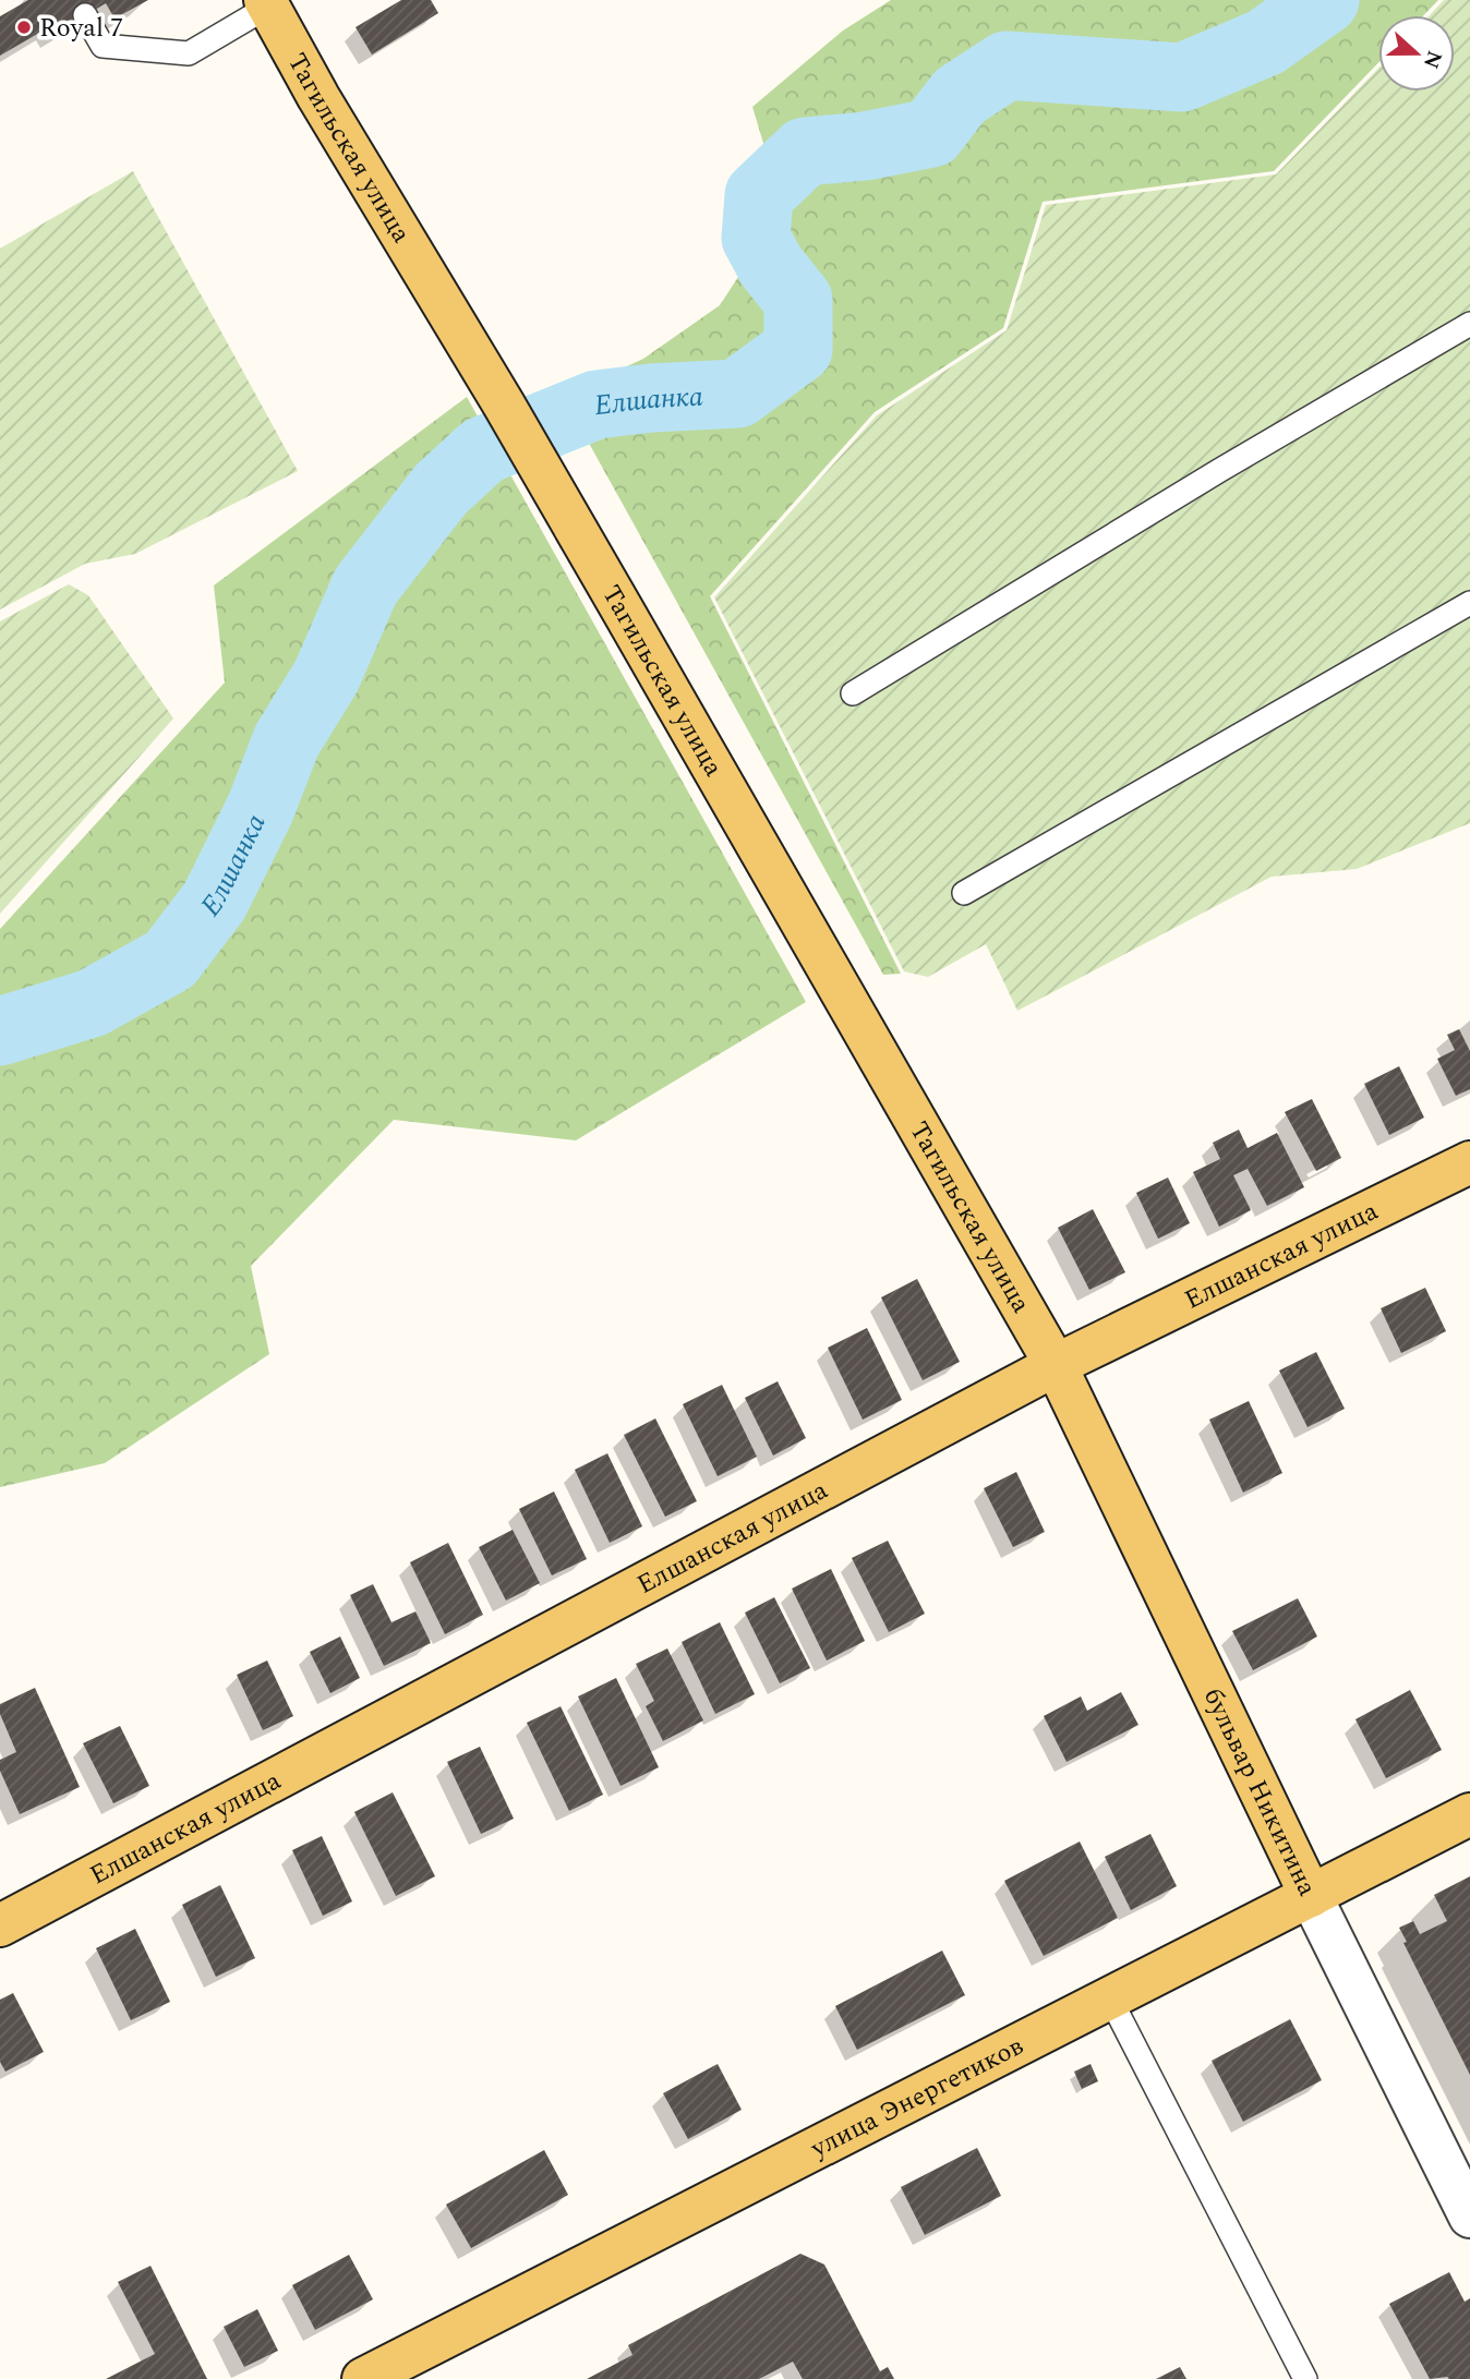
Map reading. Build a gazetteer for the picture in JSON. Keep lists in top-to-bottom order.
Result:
{
  "streets": {
    "main road": [
      "Тагильская улица",
      "Елшанская улица",
      "бульвар Никитина",
      "улица Энергетиков"
    ]
  },
  "crossings": [
    ["Тагильская улица", "Елшанская улица"],
    ["Тагильская улица", "бульвар Никитина"],
    ["Елшанская улица", "бульвар Никитина"],
    ["бульвар Никитина", "улица Энергетиков"]
  ],
  "water": ["Елшанка"],
  "places": ["Royal 7"],
  "north": "right"
}
